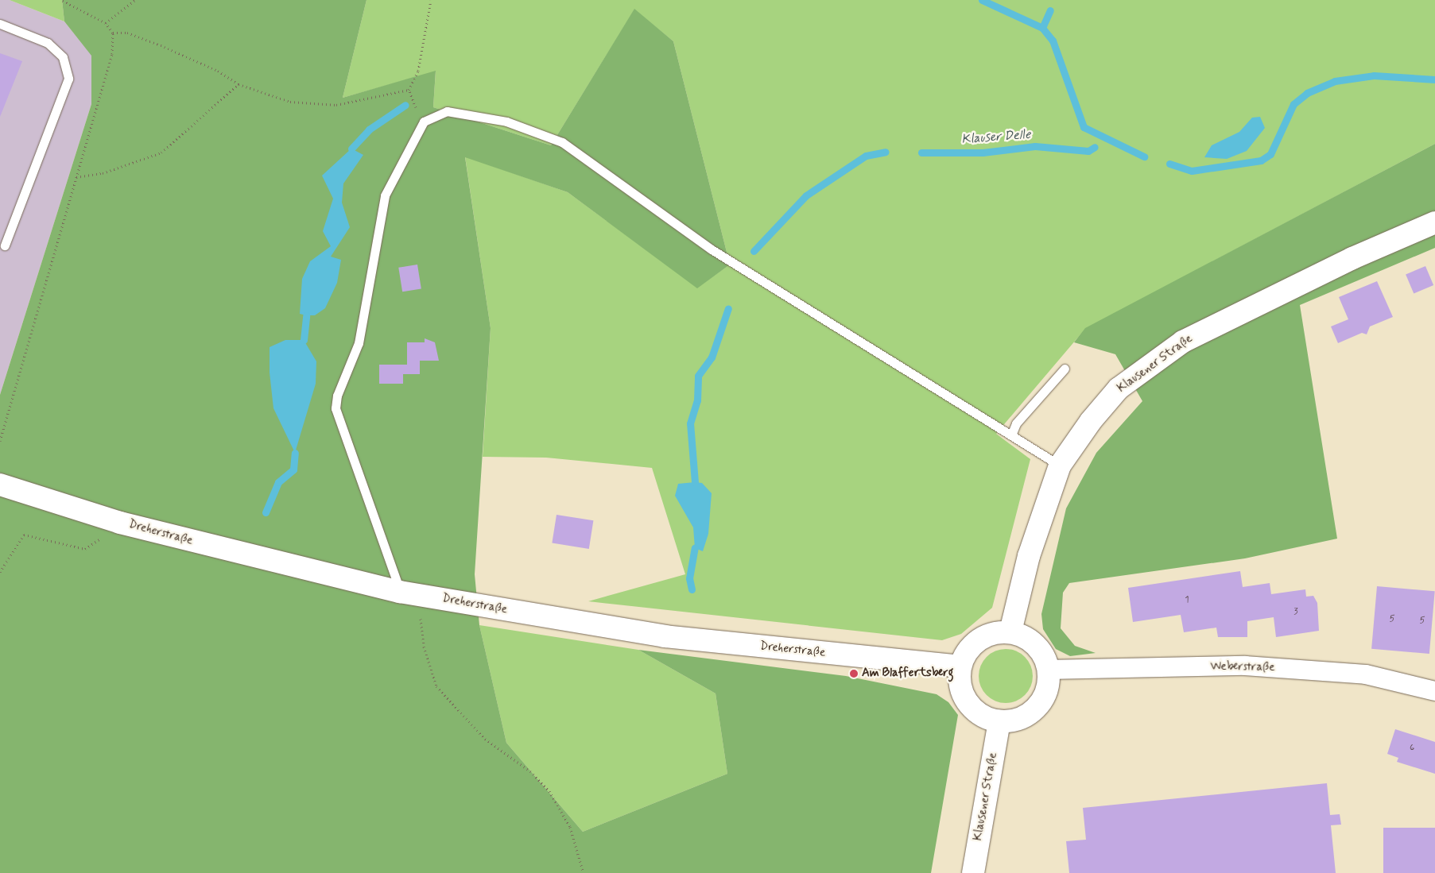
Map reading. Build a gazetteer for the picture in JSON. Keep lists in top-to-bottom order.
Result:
{
  "streets": {
    "main road": ["Klausener Straße", "Dreherstraße"],
    "street": ["Weberstraße"]
  },
  "crossings": [
    ["Klausener Straße", "Dreherstraße"],
    ["Klausener Straße", "Weberstraße"],
    ["Dreherstraße", "Weberstraße"]
  ],
  "water": ["Klauser Delle"],
  "places": ["Am Blaffertsberg"],
  "house_numbers": [
    "1",
    "3",
    "5",
    "5",
    "6"
  ]
}
